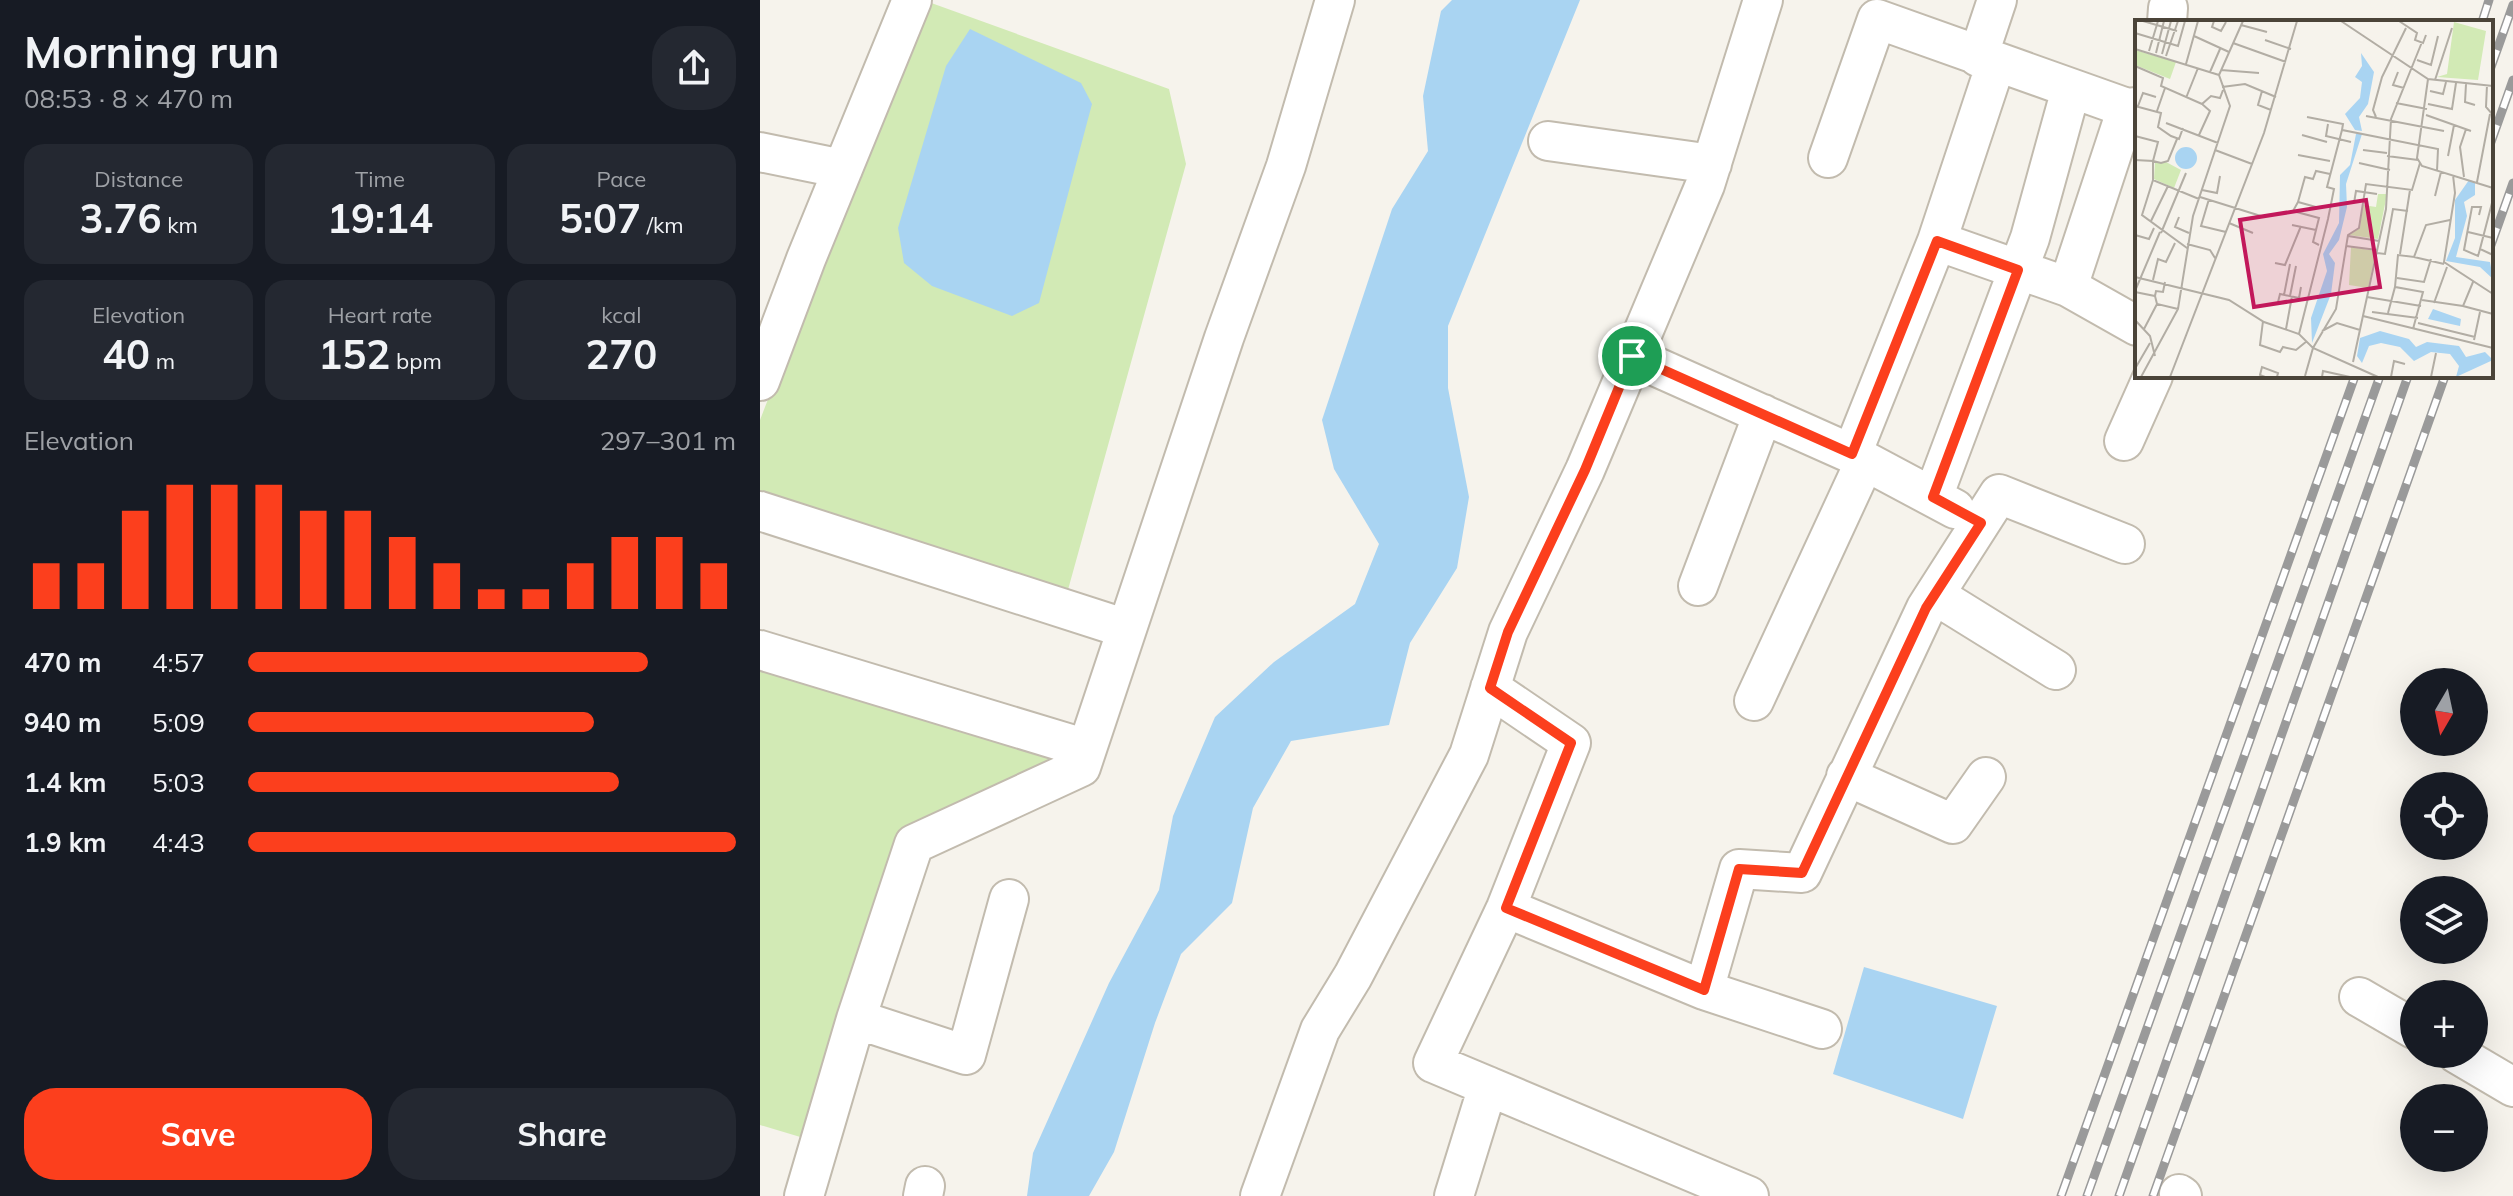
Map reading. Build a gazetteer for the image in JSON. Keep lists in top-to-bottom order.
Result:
{
  "north": "bottom",
  "page": {
    "heading": ["Morning run", "08:53 · 8 × 470 m"],
    "stats": [
      ["Distance", "3.76 km"],
      ["Time", "19:14"],
      ["Pace", "5:07 /km"],
      ["Elevation", "40 m"],
      ["Heart rate", "152 bpm"],
      ["kcal", "270"]
    ],
    "chart": ["Elevation", "297–301 m"],
    "list": [
      {
        "name": "470 m",
        "note": "4:57"
      },
      {
        "name": "940 m",
        "note": "5:09"
      },
      {
        "name": "1.4 km",
        "note": "5:03"
      },
      {
        "name": "1.9 km",
        "note": "4:43"
      }
    ],
    "map_buttons": ["+", "−"],
    "buttons": ["Save", "Share"]
  }
}
